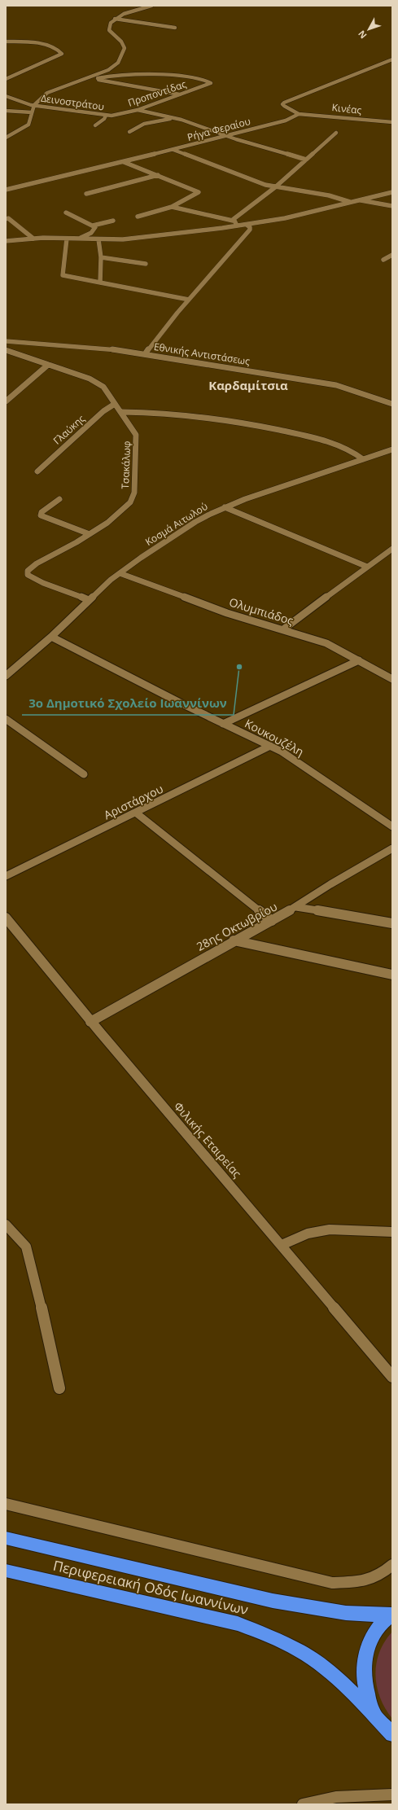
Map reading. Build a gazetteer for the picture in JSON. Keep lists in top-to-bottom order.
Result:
{
  "streets": {
    "highway": ["Περιφερειακή Οδός Ιωαννίνων"],
    "street": [
      "Προποντίδας",
      "Δεινοστράτου",
      "Κινέας",
      "Ρήγα Φεραίου",
      "Εθνικής Αντιστάσεως",
      "Γλαύκης",
      "Τσακάλωφ",
      "Κοσμά Αιτωλού",
      "Ολυμπιάδος",
      "Κουκουζέλη",
      "Αριστάρχου",
      "28ης Οκτωβρίου",
      "Φιλικής Εταιρείας"
    ]
  },
  "crossings": [
    ["Προποντίδας", "Δεινοστράτου"],
    ["Κινέας", "Ρήγα Φεραίου"],
    ["Γλαύκης", "Τσακάλωφ"],
    ["Τσακάλωφ", "Κοσμά Αιτωλού"],
    ["Κοσμά Αιτωλού", "Ολυμπιάδος"],
    ["Κοσμά Αιτωλού", "Κουκουζέλη"],
    ["Κουκουζέλη", "Αριστάρχου"],
    ["28ης Οκτωβρίου", "Φιλικής Εταιρείας"]
  ],
  "districts": ["Καρδαμίτσια"],
  "places": ["3ο Δημοτικό Σχολείο Ιωαννίνων"],
  "north": "bottom left"
}
